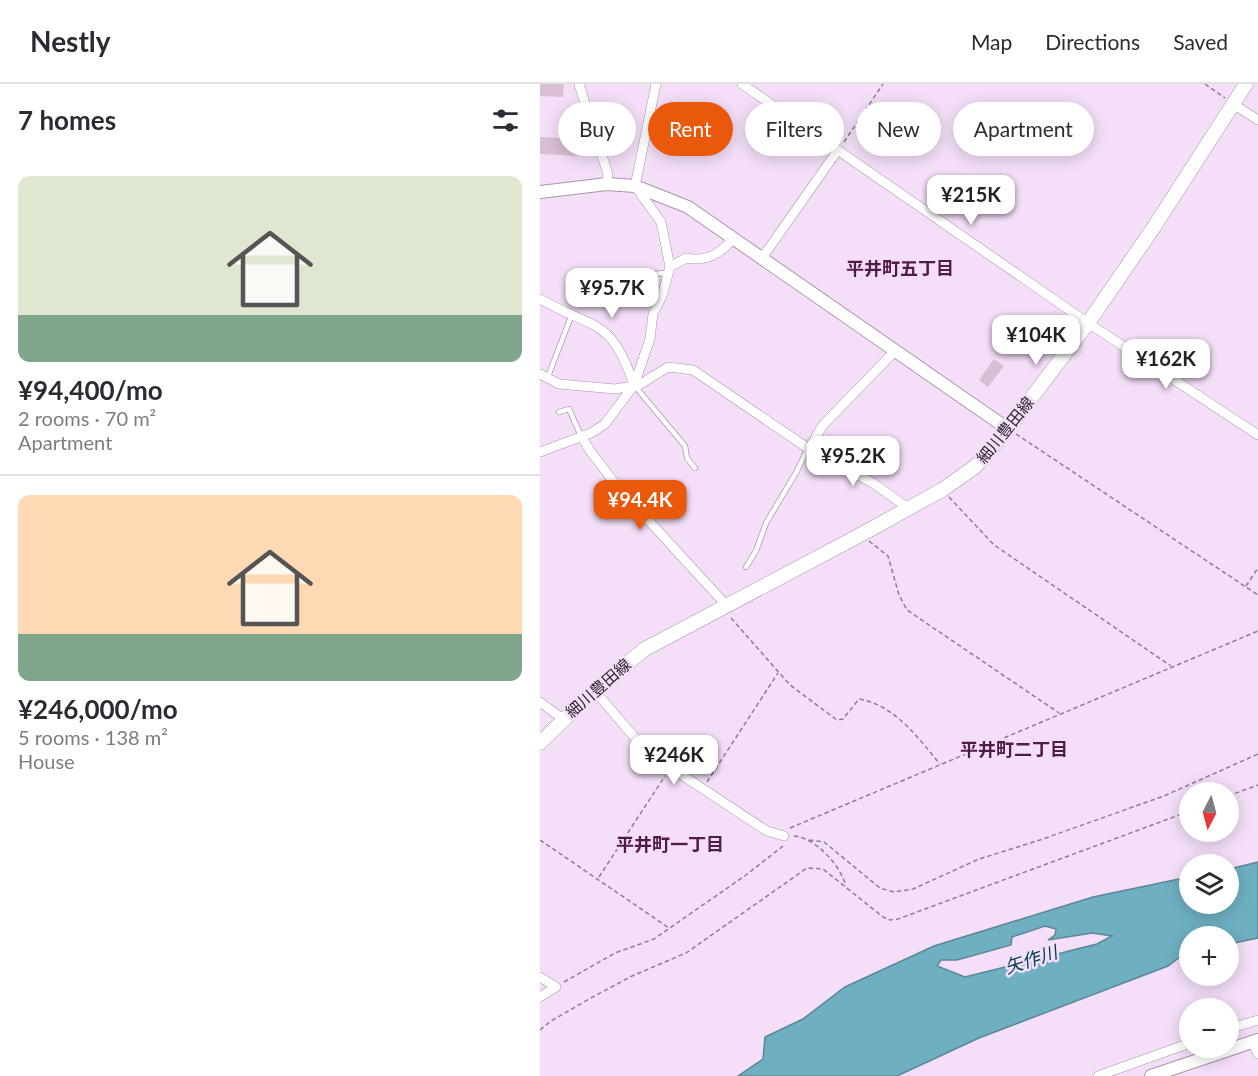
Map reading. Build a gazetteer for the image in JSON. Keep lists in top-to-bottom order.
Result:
{
  "streets": {
    "main road": ["細川豊田線"]
  },
  "districts": ["平井町五丁目", "平井町二丁目", "平井町一丁目"],
  "water": ["矢作川"],
  "north": "bottom",
  "page": {
    "header": "Nestly",
    "nav": ["Map", "Directions", "Saved"],
    "heading": "7 homes",
    "chip": [
      "Buy",
      "Rent",
      "Filters",
      "New",
      "Apartment"
    ],
    "list": [
      {
        "name": "¥94,400/mo",
        "note": "2 rooms · 70 m² · Apartment"
      },
      {
        "name": "¥246,000/mo",
        "note": "5 rooms · 138 m² · House"
      }
    ],
    "price": [
      "¥215K",
      "¥95.7K",
      "¥104K",
      "¥162K",
      "¥95.2K",
      "¥94.4K",
      "¥246K"
    ],
    "map_buttons": ["+", "−"]
  }
}
